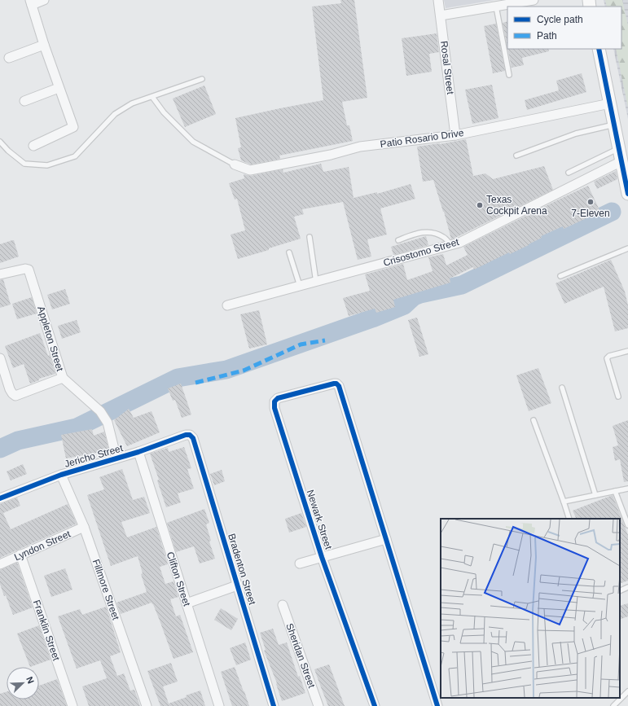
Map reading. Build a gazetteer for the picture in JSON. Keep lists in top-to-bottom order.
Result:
{
  "streets": {
    "street": [
      "Rosal Street",
      "Patio Rosario Drive",
      "Crisostomo Street",
      "Appleton Street",
      "Jericho Street",
      "Newark Street",
      "Lyndon Street",
      "Bradenton Street",
      "Clifton Street",
      "Fillmore Street",
      "Franklin Street",
      "Sheridan Street"
    ]
  },
  "crossings": [
    ["Rosal Street", "Patio Rosario Drive"],
    ["Appleton Street", "Jericho Street"],
    ["Jericho Street", "Bradenton Street"],
    ["Jericho Street", "Clifton Street"],
    ["Jericho Street", "Fillmore Street"],
    ["Lyndon Street", "Fillmore Street"],
    ["Lyndon Street", "Franklin Street"]
  ],
  "places": ["7-Eleven", "Texas Cockpit Arena"],
  "legend": ["Cycle path", "Path"],
  "north": "top right"
}
